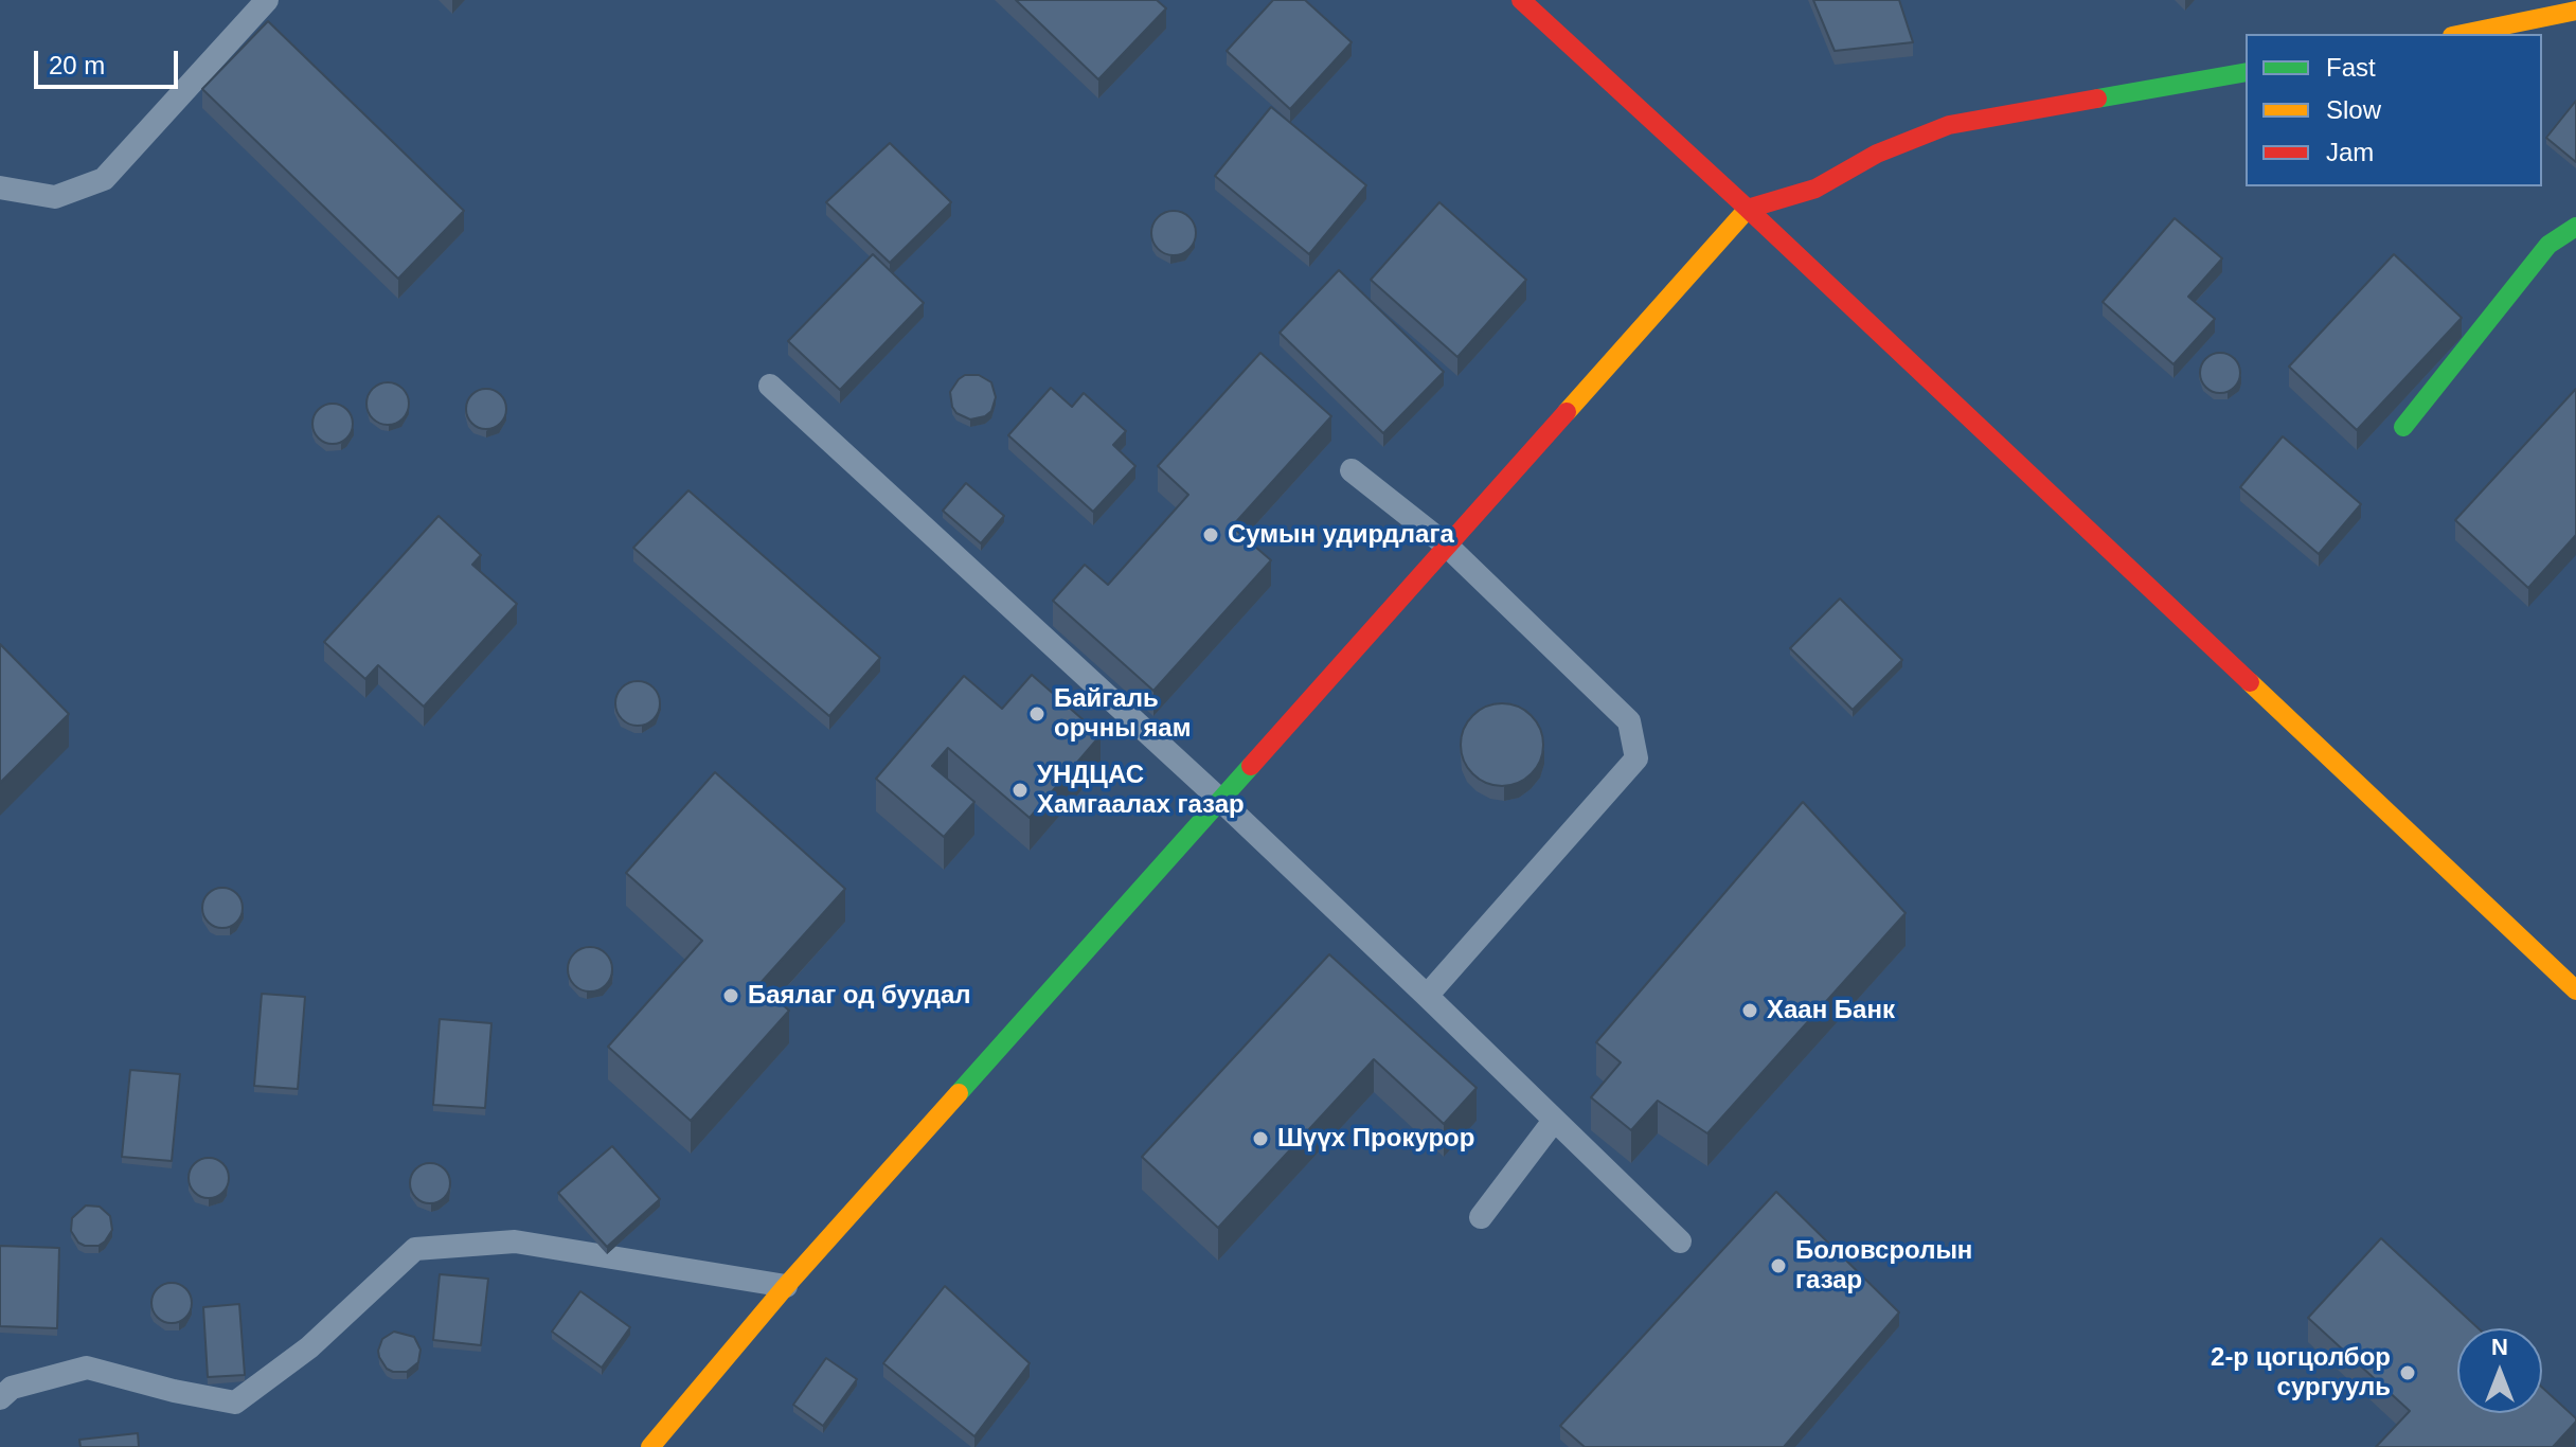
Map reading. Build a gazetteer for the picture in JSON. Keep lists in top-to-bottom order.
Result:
{
  "places": [
    "Сумын удирдлага",
    "Байгаль орчны яам",
    "УНДЦАС Хамгаалах газар",
    "Баялаг од буудал",
    "Хаан Банк",
    "Шүүх Прокурор",
    "Боловсролын газар",
    "2-р цогцолбор сургууль"
  ],
  "legend": ["Fast", "Slow", "Jam"],
  "scale_bar": "20 m",
  "north": "top"
}
